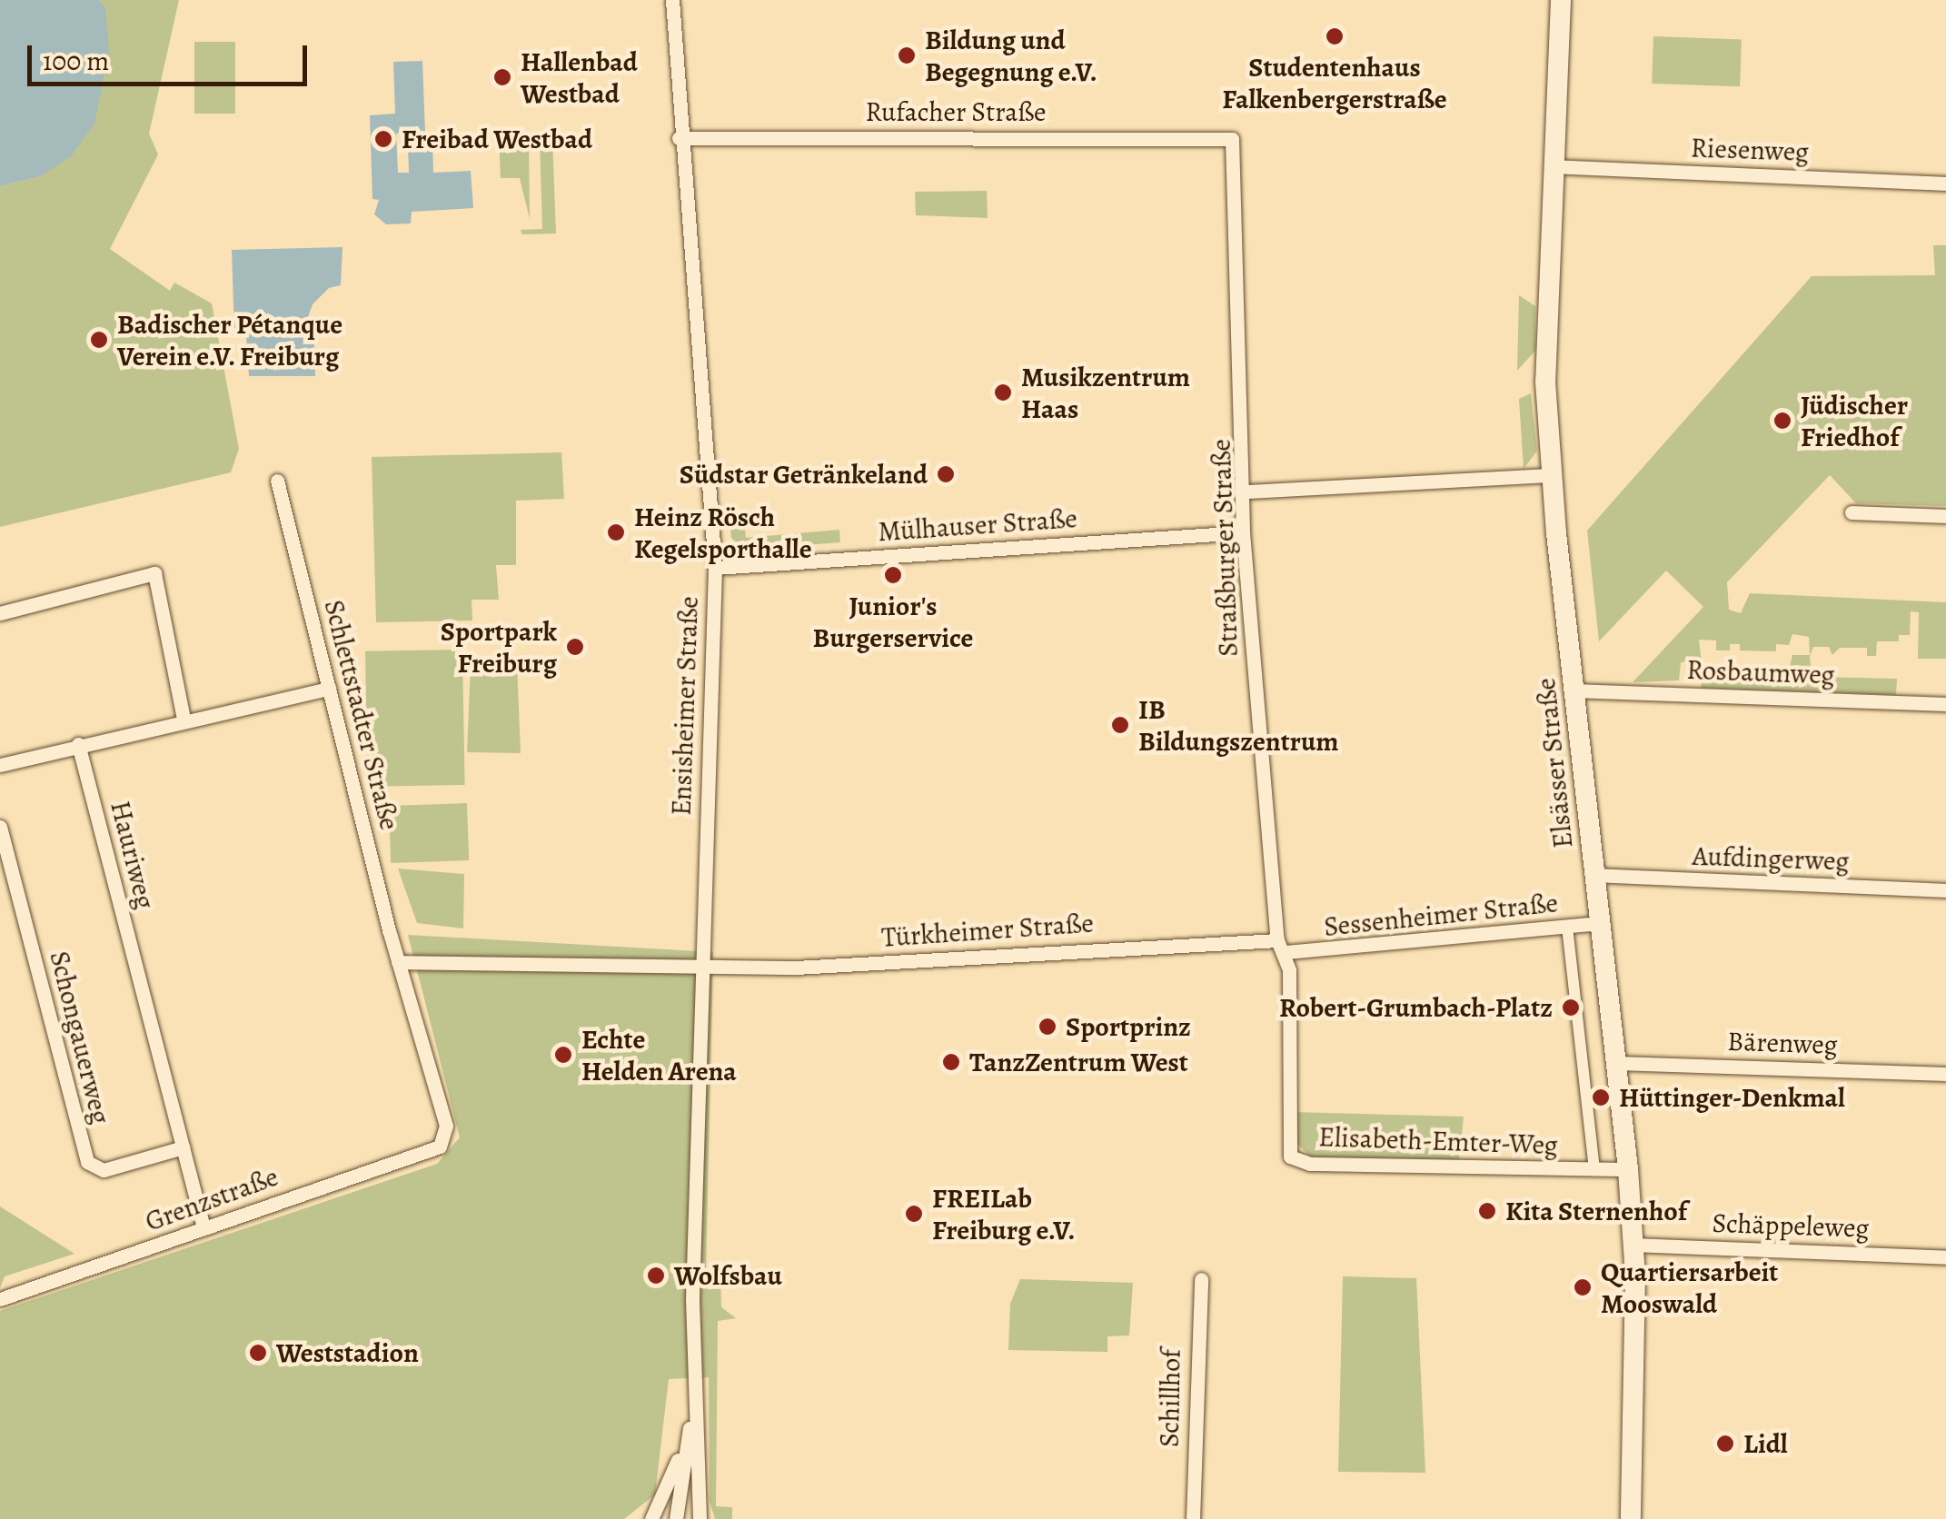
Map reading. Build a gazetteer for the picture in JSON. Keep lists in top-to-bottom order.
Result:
{
  "streets": {
    "main road": ["Elsässer Straße"],
    "street": [
      "Rufacher Straße",
      "Riesenweg",
      "Mülhauser Straße",
      "Straßburger Straße",
      "Rosbaumweg",
      "Ensisheimer Straße",
      "Schlettstadter Straße",
      "Hauriweg",
      "Aufdingerweg",
      "Sessenheimer Straße",
      "Türkheimer Straße",
      "Schongauerweg",
      "Bärenweg",
      "Elisabeth-Emter-Weg",
      "Grenzstraße",
      "Schäppeleweg",
      "Schillhof"
    ]
  },
  "crossings": [
    ["Rufacher Straße", "Straßburger Straße"],
    ["Rufacher Straße", "Ensisheimer Straße"],
    ["Riesenweg", "Elsässer Straße"],
    ["Mülhauser Straße", "Straßburger Straße"],
    ["Mülhauser Straße", "Ensisheimer Straße"],
    ["Straßburger Straße", "Sessenheimer Straße"],
    ["Straßburger Straße", "Türkheimer Straße"],
    ["Straßburger Straße", "Elisabeth-Emter-Weg"],
    ["Rosbaumweg", "Elsässer Straße"],
    ["Ensisheimer Straße", "Türkheimer Straße"],
    ["Schlettstadter Straße", "Grenzstraße"],
    ["Elsässer Straße", "Aufdingerweg"],
    ["Elsässer Straße", "Sessenheimer Straße"],
    ["Elsässer Straße", "Bärenweg"],
    ["Elsässer Straße", "Elisabeth-Emter-Weg"],
    ["Elsässer Straße", "Schäppeleweg"],
    ["Hauriweg", "Schongauerweg"],
    ["Hauriweg", "Grenzstraße"],
    ["Sessenheimer Straße", "Türkheimer Straße"],
    ["Sessenheimer Straße", "Elisabeth-Emter-Weg"],
    ["Türkheimer Straße", "Elisabeth-Emter-Weg"]
  ],
  "places": [
    "Studentenhaus Falkenbergerstraße",
    "Bildung und Begegnung e.V.",
    "Hallenbad Westbad",
    "Freibad Westbad",
    "Badischer Pétanque Verein e.V. Freiburg",
    "Musikzentrum Haas",
    "Jüdischer Friedhof",
    "Südstar Getränkeland",
    "Heinz Rösch Kegelsporthalle",
    "Junior's Burgerservice",
    "Sportpark Freiburg",
    "IB Bildungszentrum",
    "Robert-Grumbach-Platz",
    "Sportprinz",
    "Echte Helden Arena",
    "TanzZentrum West",
    "Hüttinger-Denkmal",
    "Kita Sternenhof",
    "FREILab Freiburg e.V.",
    "Wolfsbau",
    "Quartiersarbeit Mooswald",
    "Weststadion",
    "Lidl"
  ],
  "scale_bar": "100 m"
}
